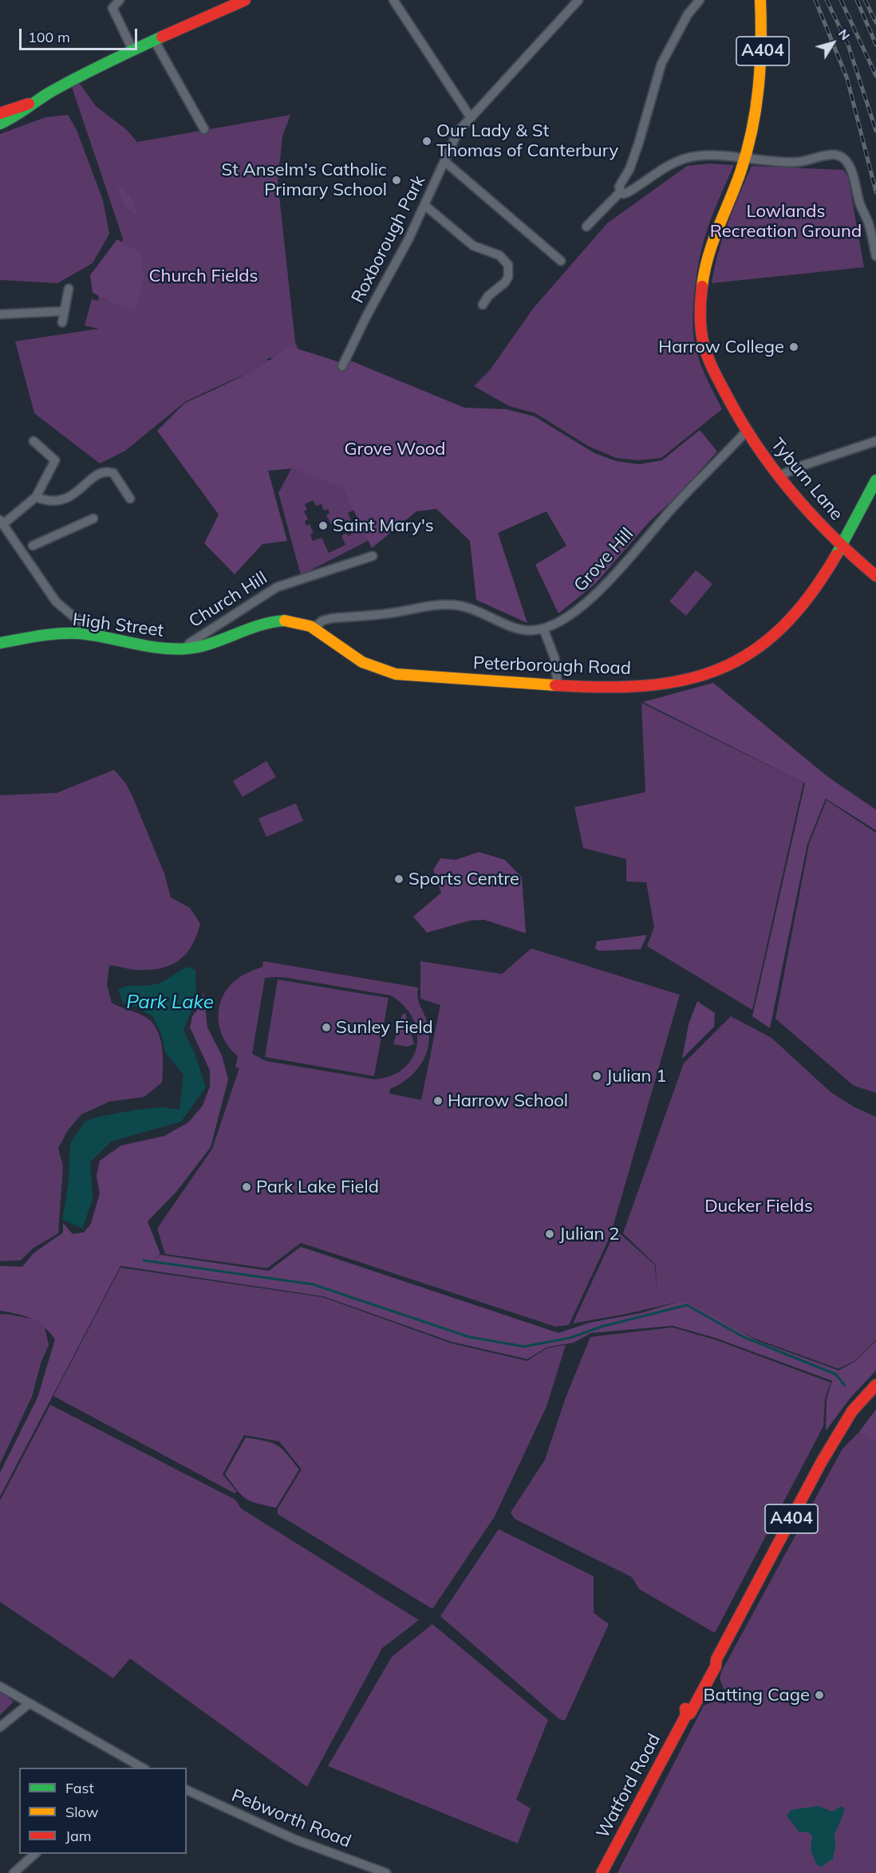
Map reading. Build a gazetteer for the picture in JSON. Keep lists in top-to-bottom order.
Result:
{
  "streets": {
    "main road": [
      "A404",
      "Tyburn Lane",
      "High Street",
      "Peterborough Road",
      "Watford Road"
    ],
    "street": [
      "Roxborough Park",
      "Grove Hill",
      "Church Hill",
      "Pebworth Road"
    ]
  },
  "crossings": [
    ["A404", "Tyburn Lane"],
    ["A404", "Grove Hill"],
    ["A404", "Peterborough Road"],
    ["Tyburn Lane", "Grove Hill"],
    ["Tyburn Lane", "Peterborough Road"],
    ["Grove Hill", "High Street"],
    ["Grove Hill", "Peterborough Road"],
    ["Church Hill", "High Street"],
    ["High Street", "Peterborough Road"]
  ],
  "water": ["Park Lake"],
  "parks": [
    "Lowlands Recreation Ground",
    "Church Fields",
    "Grove Wood",
    "Ducker Fields"
  ],
  "places": [
    "Our Lady & St Thomas of Canterbury",
    "St Anselm's Catholic Primary School",
    "Harrow College",
    "Saint Mary's",
    "Sports Centre",
    "Sunley Field",
    "Julian 1",
    "Harrow School",
    "Park Lake Field",
    "Julian 2",
    "Batting Cage"
  ],
  "legend": ["Fast", "Slow", "Jam"],
  "scale_bar": "100 m",
  "north": "top right"
}
